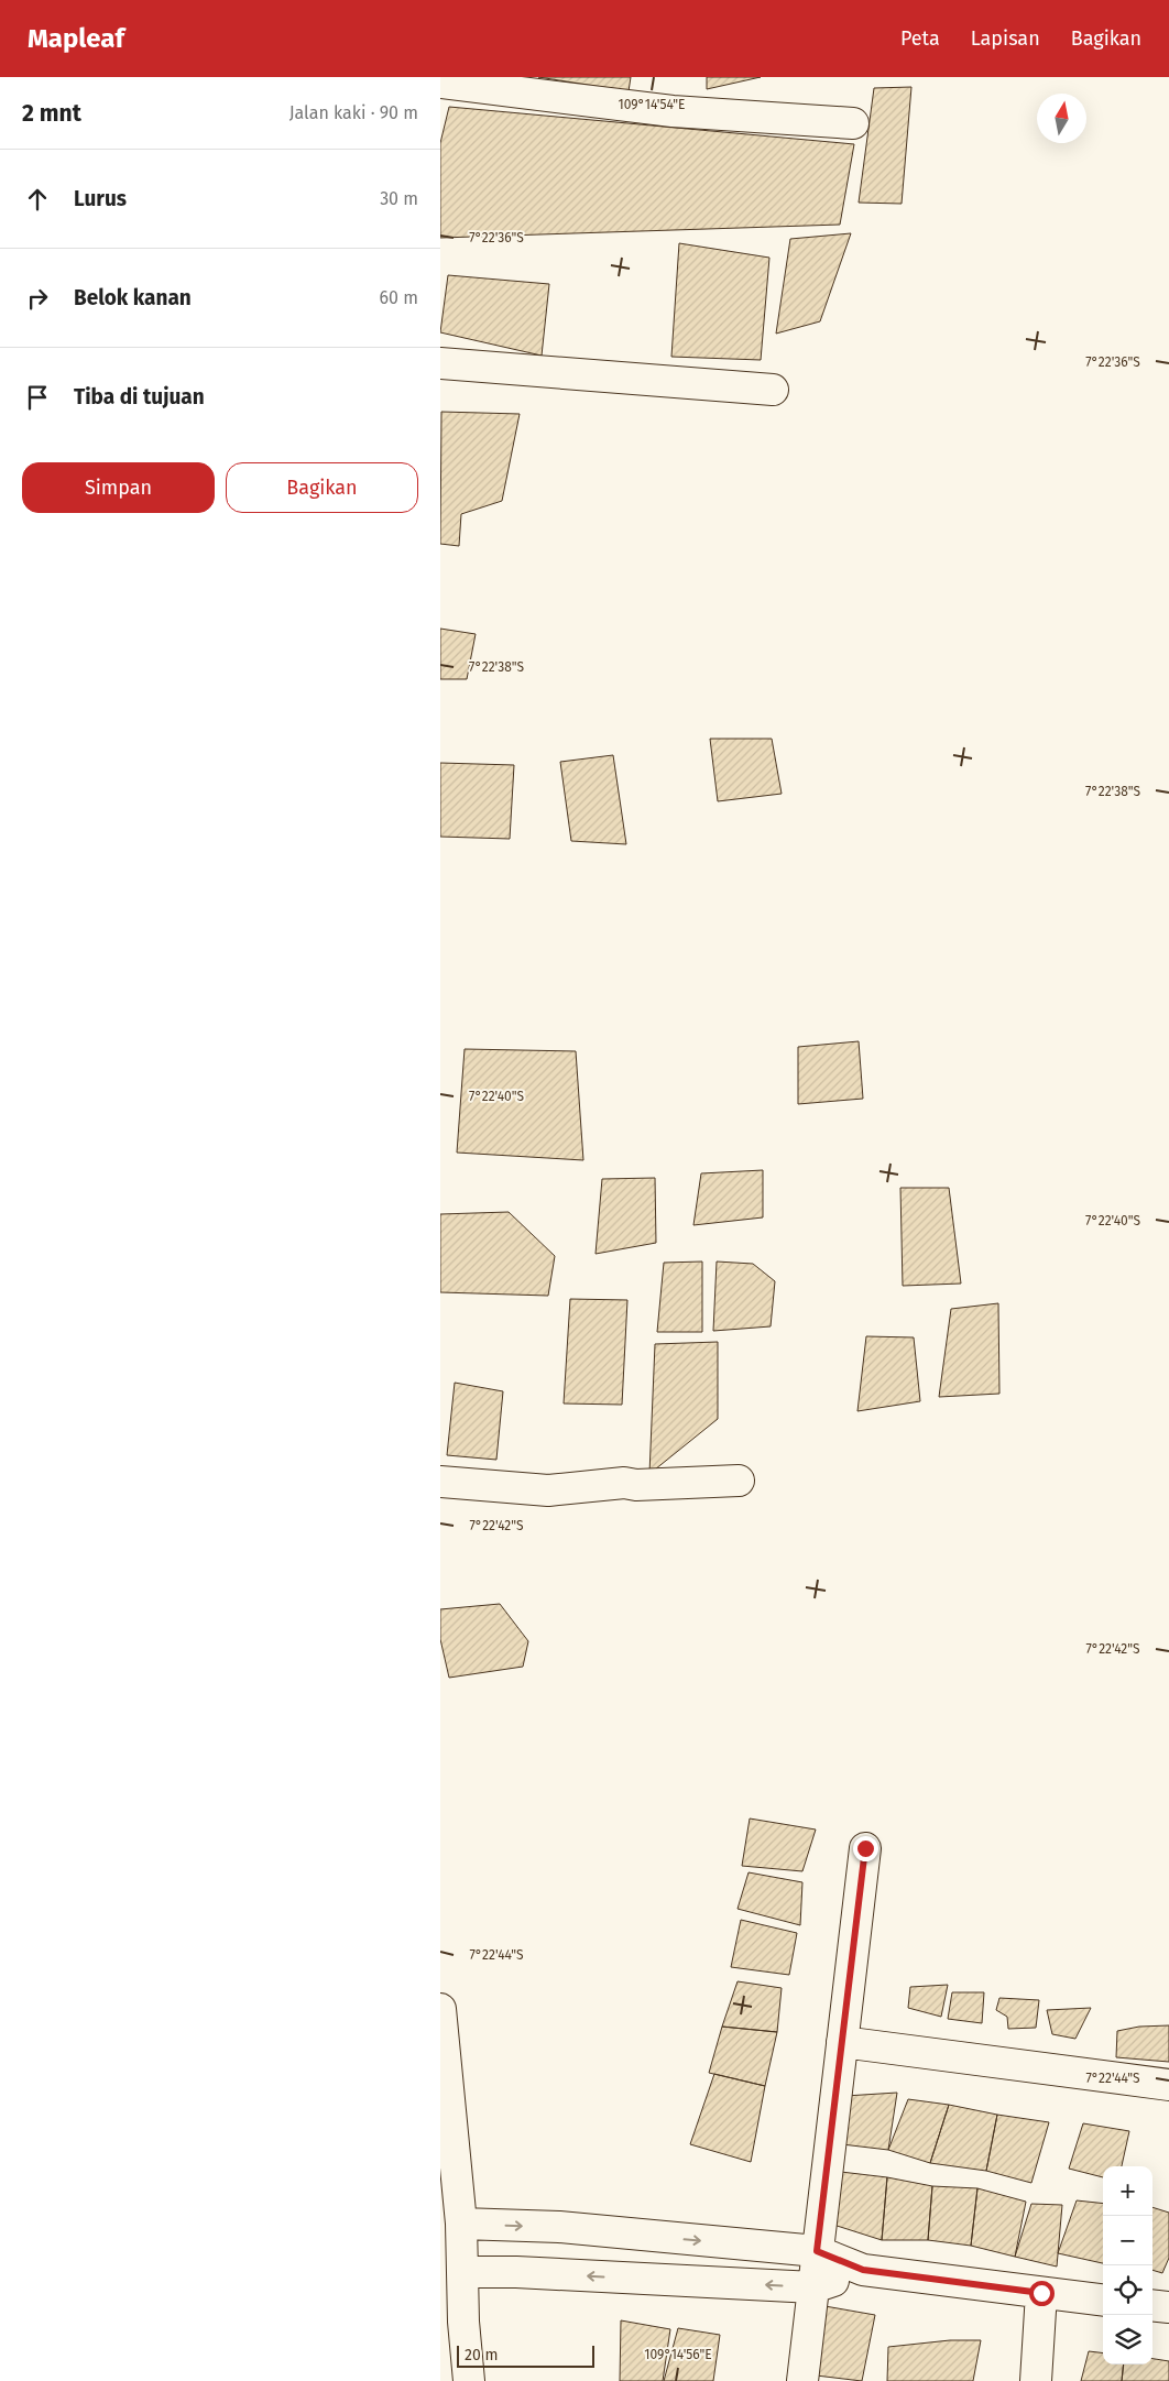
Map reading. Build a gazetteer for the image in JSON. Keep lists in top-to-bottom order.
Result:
{
  "scale_bar": "20 m",
  "north": "top",
  "page": {
    "header": "Mapleaf",
    "nav": ["Peta", "Lapisan", "Bagikan"],
    "heading": ["2 mnt", "Jalan kaki · 90 m"],
    "list": [
      ["Lurus", "30 m"],
      ["Belok kanan", "60 m"],
      "Tiba di tujuan"
    ],
    "buttons": ["Simpan", "Bagikan"],
    "map_buttons": ["+", "−"],
    "scale": "20 m"
  },
  "coordinates": [
    "109°14'54\"E",
    "7°22'36\"S",
    "7°22'38\"S",
    "7°22'40\"S",
    "7°22'42\"S",
    "7°22'44\"S",
    "109°14'56\"E"
  ]
}
